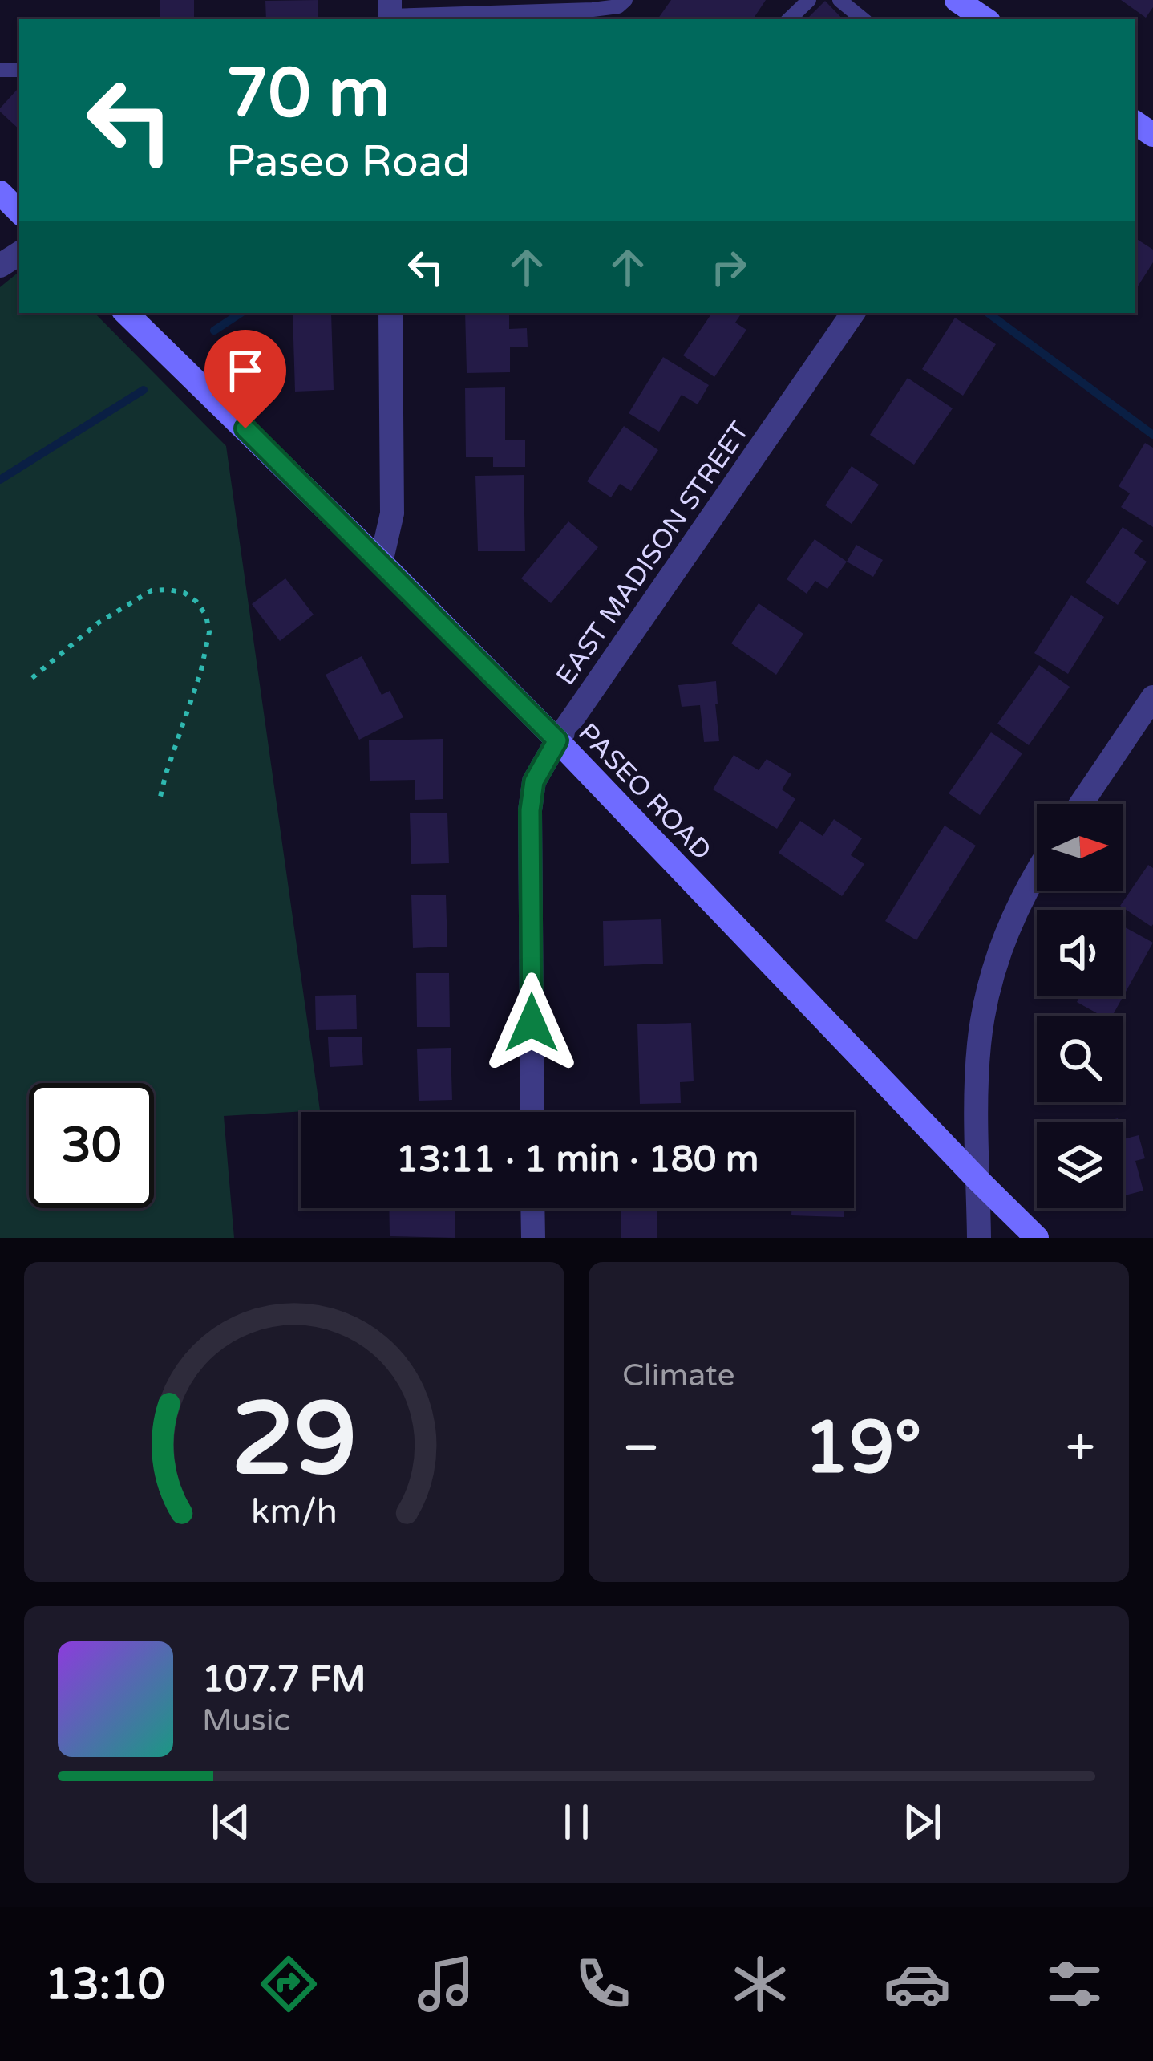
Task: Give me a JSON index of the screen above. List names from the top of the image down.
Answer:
{
  "streets": {
    "main road": ["PASEO ROAD"],
    "street": ["EAST MADISON STREET"]
  },
  "crossings": [
    ["EAST MADISON STREET", "PASEO ROAD"]
  ],
  "north": "right",
  "page": {
    "turn": ["70 m", "Paseo Road"],
    "limit": "30",
    "trip": "13:11 · 1 min · 180 m",
    "tile": "Climate",
    "heat": ["−", "19°", "+"],
    "song": ["107.7 FM", "Music"],
    "tabs": "13:10",
    "gauge": ["29", "km/h"]
  }
}
